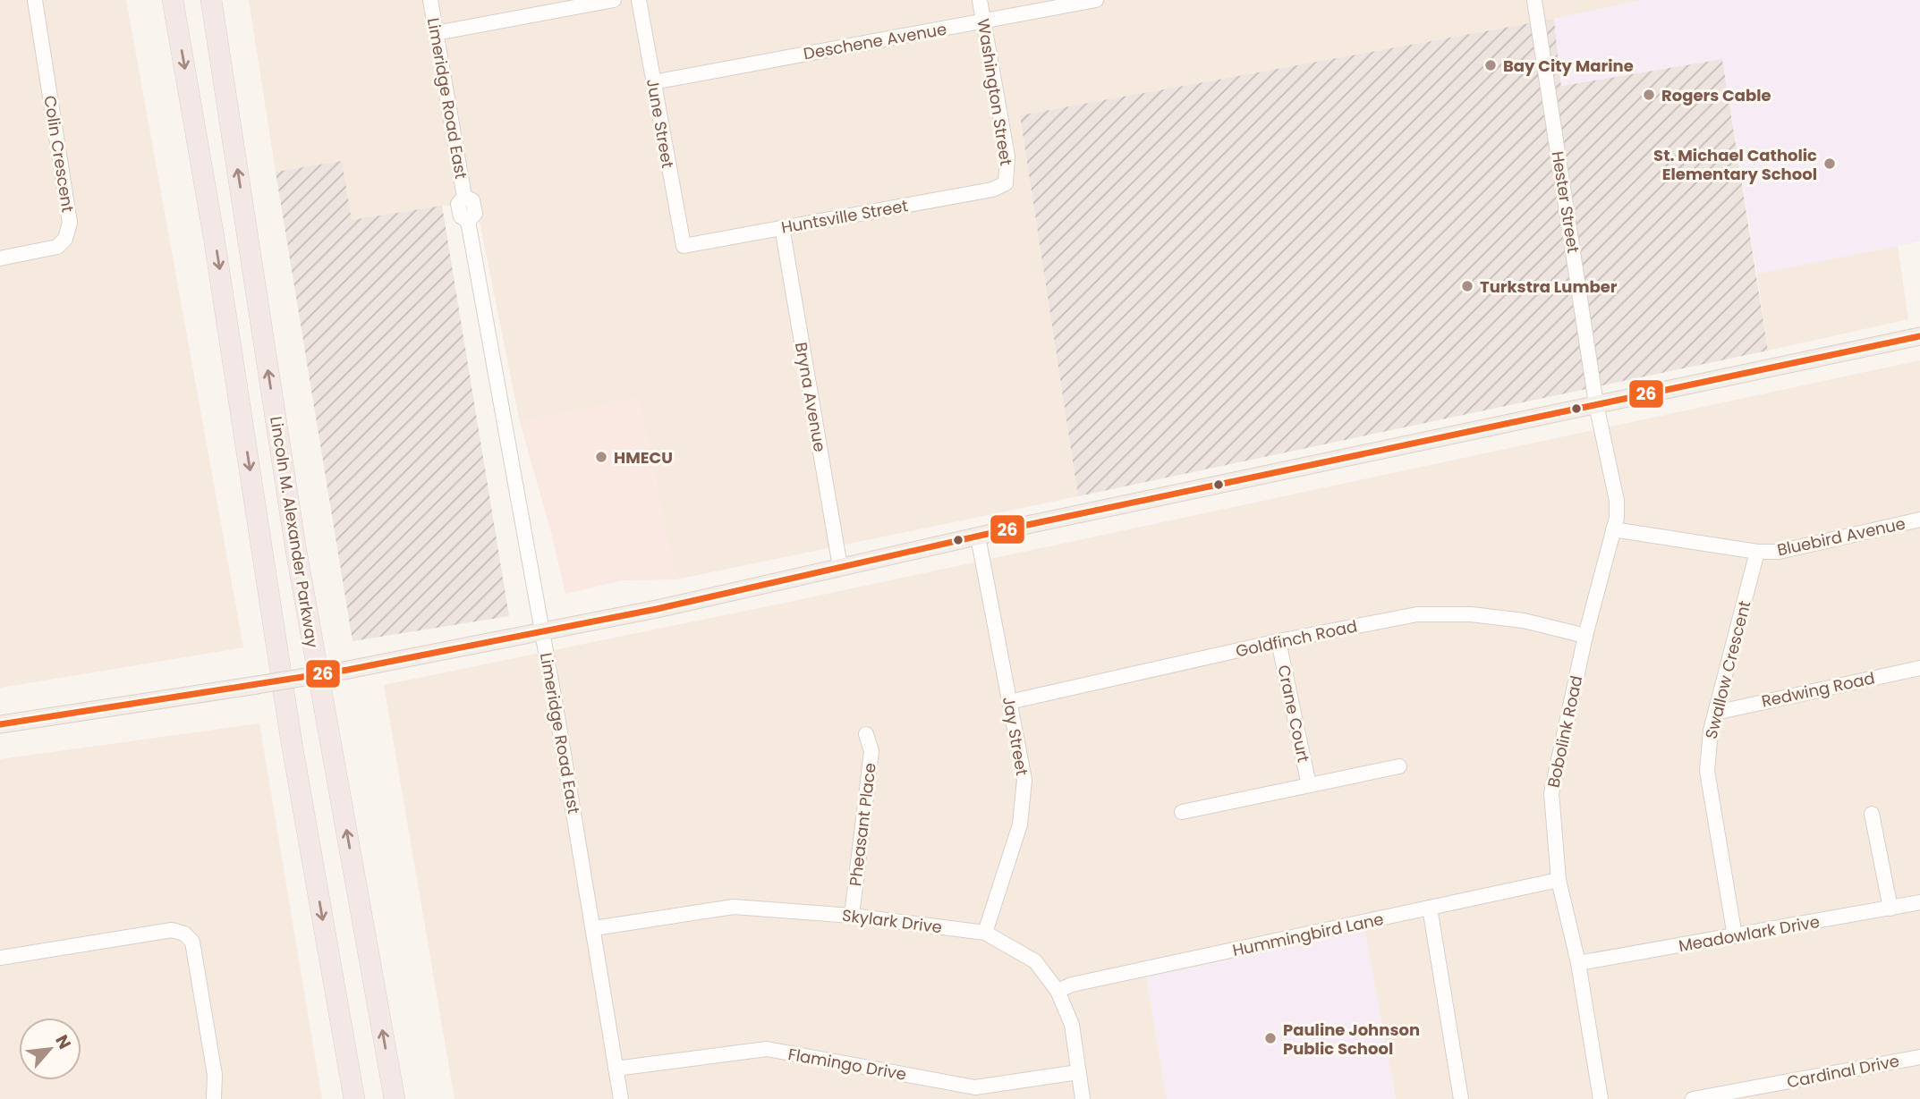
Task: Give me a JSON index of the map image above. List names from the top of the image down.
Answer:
{
  "streets": {
    "highway": ["Lincoln M. Alexander Parkway"],
    "street": [
      "Deschene Avenue",
      "Washington Street",
      "Limeridge Road East",
      "June Street",
      "Colin Crescent",
      "Hester Street",
      "Huntsville Street",
      "Bryna Avenue",
      "Bluebird Avenue",
      "Goldfinch Road",
      "Swallow Crescent",
      "Redwing Road",
      "Crane Court",
      "Bobolink Road",
      "Jay Street",
      "Pheasant Place",
      "Skylark Drive",
      "Meadowlark Drive",
      "Hummingbird Lane",
      "Flamingo Drive",
      "Cardinal Drive"
    ]
  },
  "crossings": [
    ["Deschene Avenue", "Washington Street"],
    ["Deschene Avenue", "June Street"],
    ["Washington Street", "Huntsville Street"],
    ["Limeridge Road East", "Skylark Drive"],
    ["Limeridge Road East", "Flamingo Drive"],
    ["June Street", "Huntsville Street"],
    ["Hester Street", "Bobolink Road"],
    ["Huntsville Street", "Bryna Avenue"],
    ["Bluebird Avenue", "Swallow Crescent"],
    ["Bluebird Avenue", "Bobolink Road"],
    ["Goldfinch Road", "Crane Court"],
    ["Goldfinch Road", "Bobolink Road"],
    ["Goldfinch Road", "Jay Street"],
    ["Swallow Crescent", "Redwing Road"],
    ["Swallow Crescent", "Meadowlark Drive"],
    ["Bobolink Road", "Meadowlark Drive"],
    ["Bobolink Road", "Hummingbird Lane"],
    ["Jay Street", "Skylark Drive"],
    ["Pheasant Place", "Skylark Drive"],
    ["Skylark Drive", "Hummingbird Lane"],
    ["Skylark Drive", "Flamingo Drive"]
  ],
  "places": [
    "Bay City Marine",
    "Rogers Cable",
    "St. Michael Catholic Elementary School",
    "Turkstra Lumber",
    "HMECU",
    "Pauline Johnson Public School"
  ],
  "lines": ["transit line 26"],
  "north": "top right"
}
